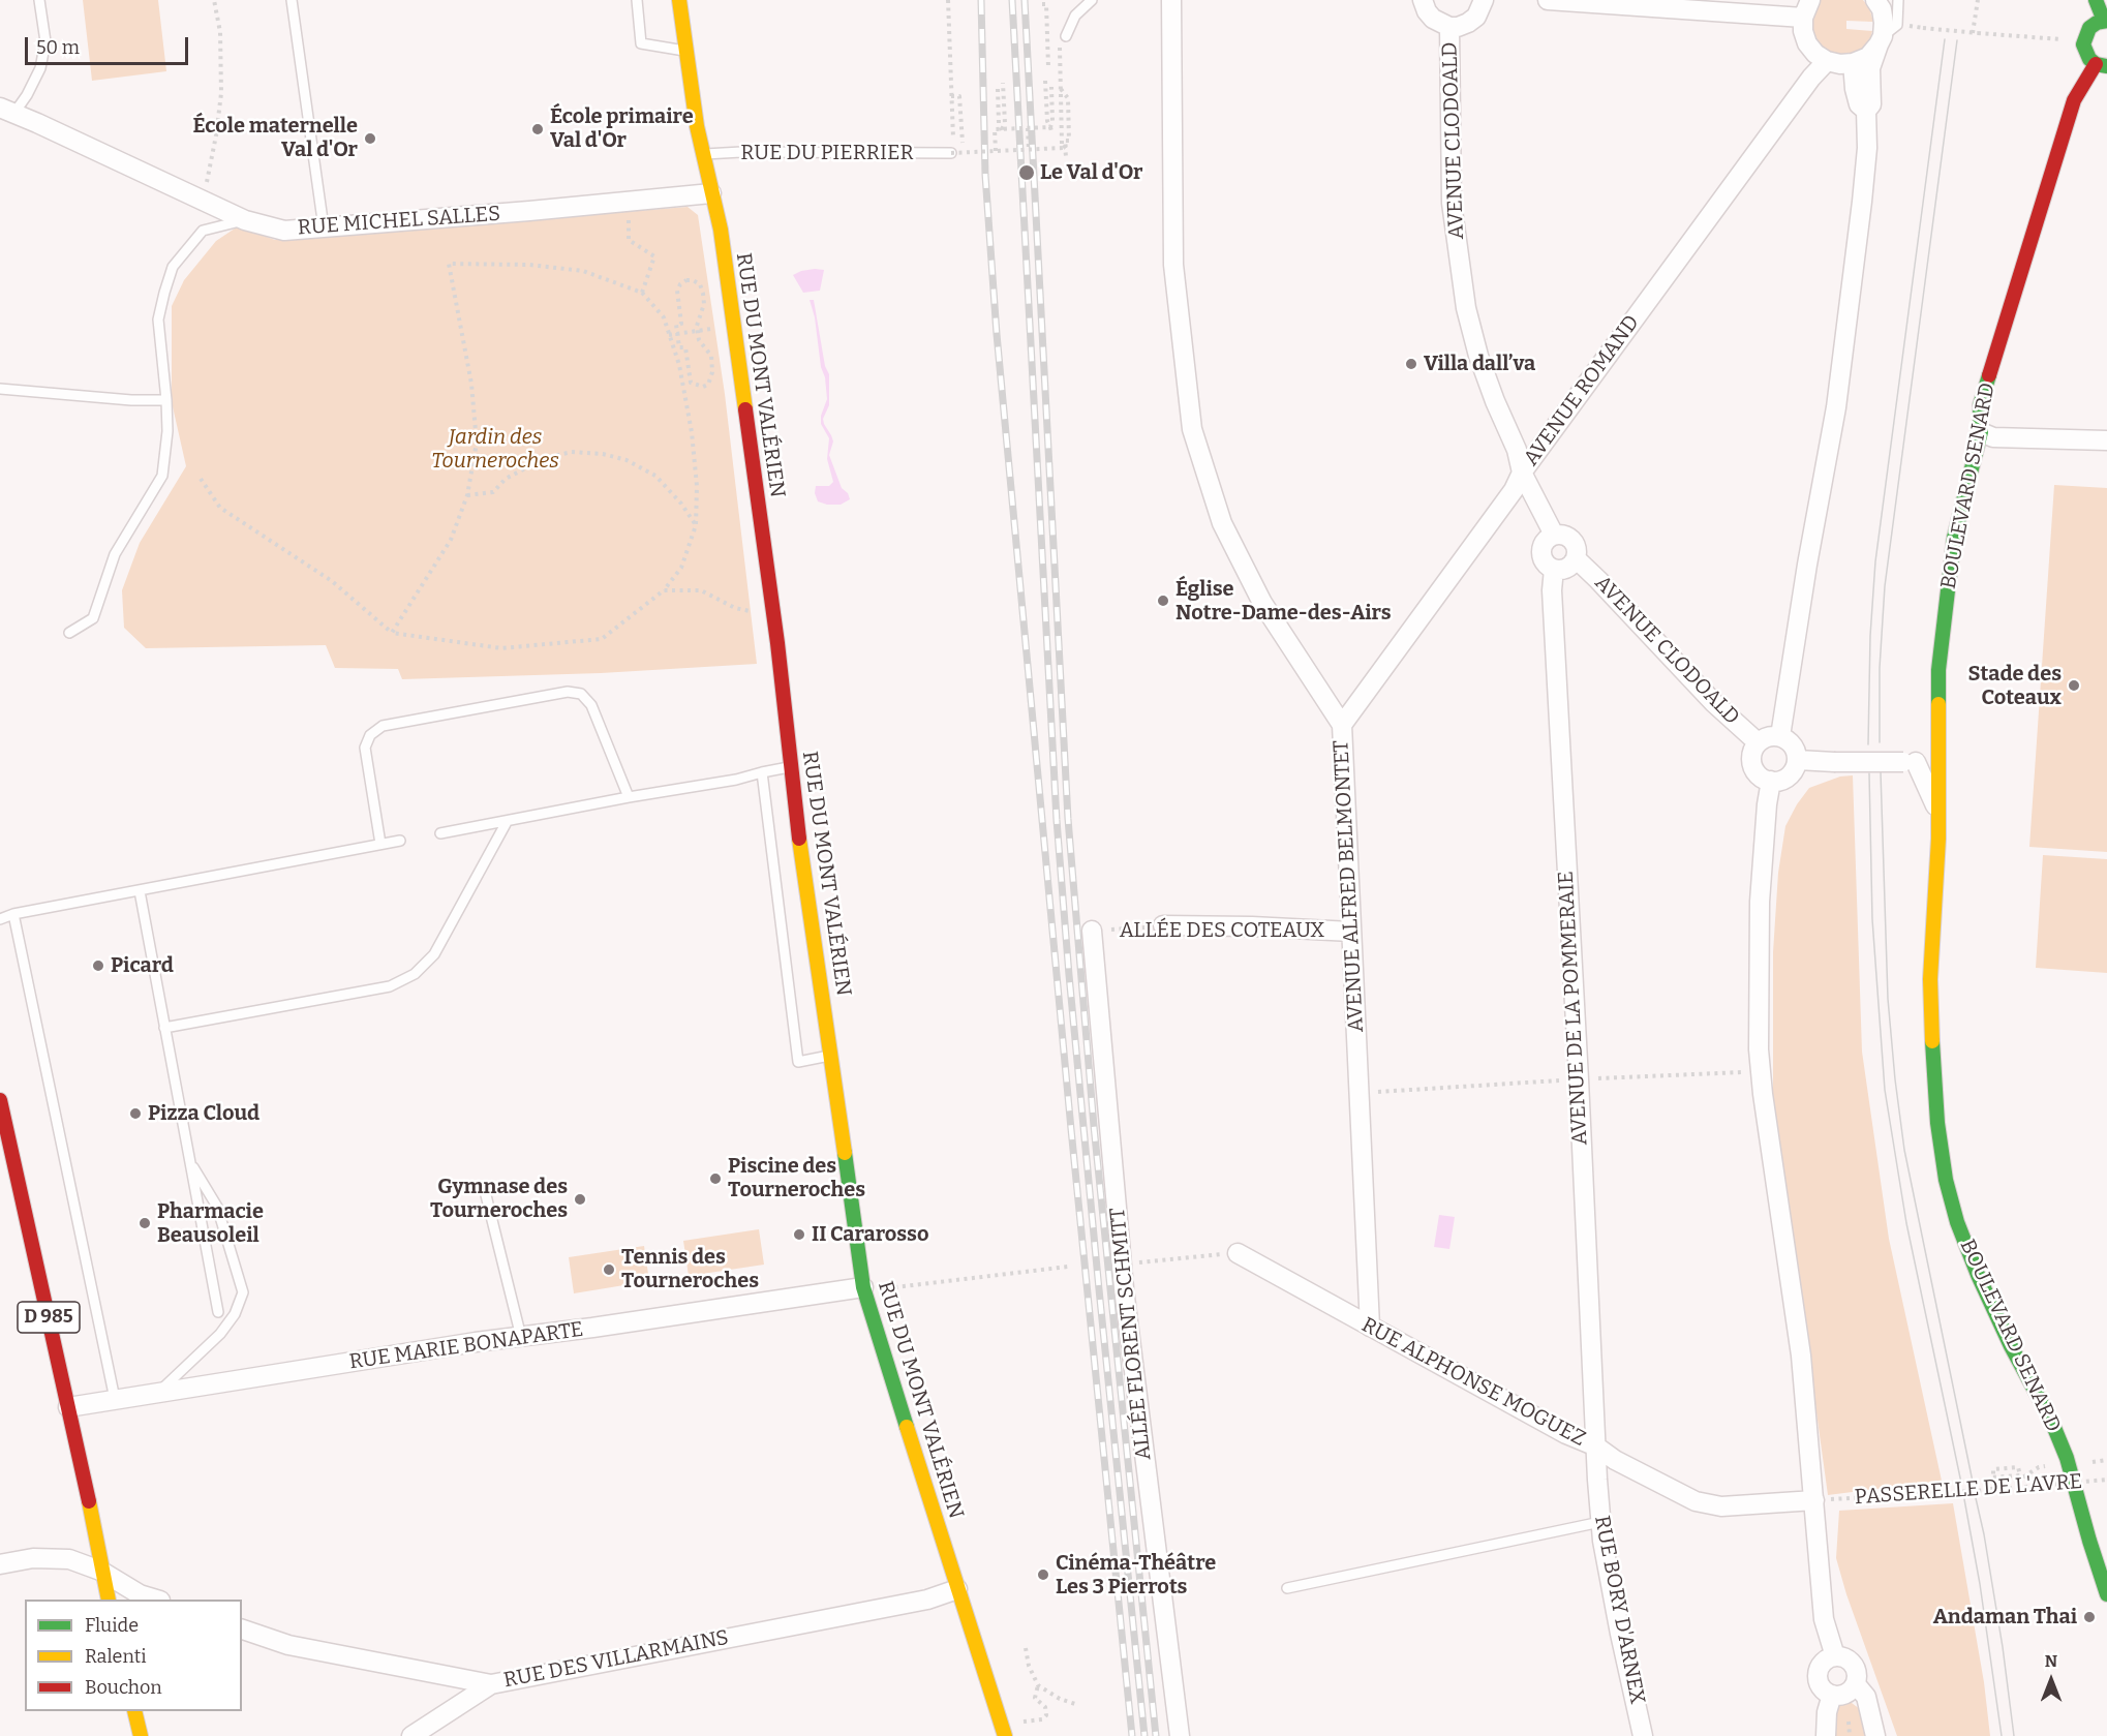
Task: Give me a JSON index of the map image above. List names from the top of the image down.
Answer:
{
  "streets": {
    "main road": ["RUE DU MONT VALÉRIEN", "BOULEVARD SENARD", "D 985"],
    "street": [
      "AVENUE CLODOALD",
      "RUE MICHEL SALLES",
      "AVENUE ROMAND",
      "AVENUE ALFRED BELMONTET",
      "ALLÉE DES COTEAUX",
      "AVENUE DE LA POMMERAIE",
      "ALLÉE FLORENT SCHMITT",
      "RUE MARIE BONAPARTE",
      "RUE ALPHONSE MOGUEZ",
      "RUE BORY D'ARNEX",
      "RUE DES VILLARMAINS"
    ],
    "lane": ["RUE DU PIERRIER"],
    "path": ["PASSERELLE DE L'AVRE"]
  },
  "crossings": [
    ["AVENUE CLODOALD", "AVENUE ROMAND"],
    ["AVENUE CLODOALD", "AVENUE DE LA POMMERAIE"],
    ["RUE DU PIERRIER", "RUE DU MONT VALÉRIEN"],
    ["RUE MICHEL SALLES", "RUE DU MONT VALÉRIEN"],
    ["RUE DU MONT VALÉRIEN", "RUE MARIE BONAPARTE"],
    ["RUE DU MONT VALÉRIEN", "RUE DES VILLARMAINS"],
    ["AVENUE ROMAND", "AVENUE ALFRED BELMONTET"],
    ["AVENUE ALFRED BELMONTET", "ALLÉE DES COTEAUX"],
    ["AVENUE ALFRED BELMONTET", "RUE ALPHONSE MOGUEZ"],
    ["ALLÉE DES COTEAUX", "ALLÉE FLORENT SCHMITT"],
    ["AVENUE DE LA POMMERAIE", "RUE ALPHONSE MOGUEZ"],
    ["AVENUE DE LA POMMERAIE", "RUE BORY D'ARNEX"],
    ["D 985", "RUE MARIE BONAPARTE"],
    ["RUE ALPHONSE MOGUEZ", "PASSERELLE DE L'AVRE"],
    ["RUE ALPHONSE MOGUEZ", "RUE BORY D'ARNEX"]
  ],
  "parks": ["Jardin des Tourneroches"],
  "places": [
    "École primaire Val d'Or",
    "École maternelle Val d'Or",
    "Le Val d'Or",
    "Villa dall’va",
    "Église Notre-Dame-des-Airs",
    "Stade des Coteaux",
    "Picard",
    "Pizza Cloud",
    "Piscine des Tourneroches",
    "Gymnase des Tourneroches",
    "Pharmacie Beausoleil",
    "II Cararosso",
    "Tennis des Tourneroches",
    "Cinéma-Théâtre Les 3 Pierrots",
    "Andaman Thai"
  ],
  "legend": ["Fluide", "Ralenti", "Bouchon"],
  "scale_bar": "50 m",
  "north": "top"
}
